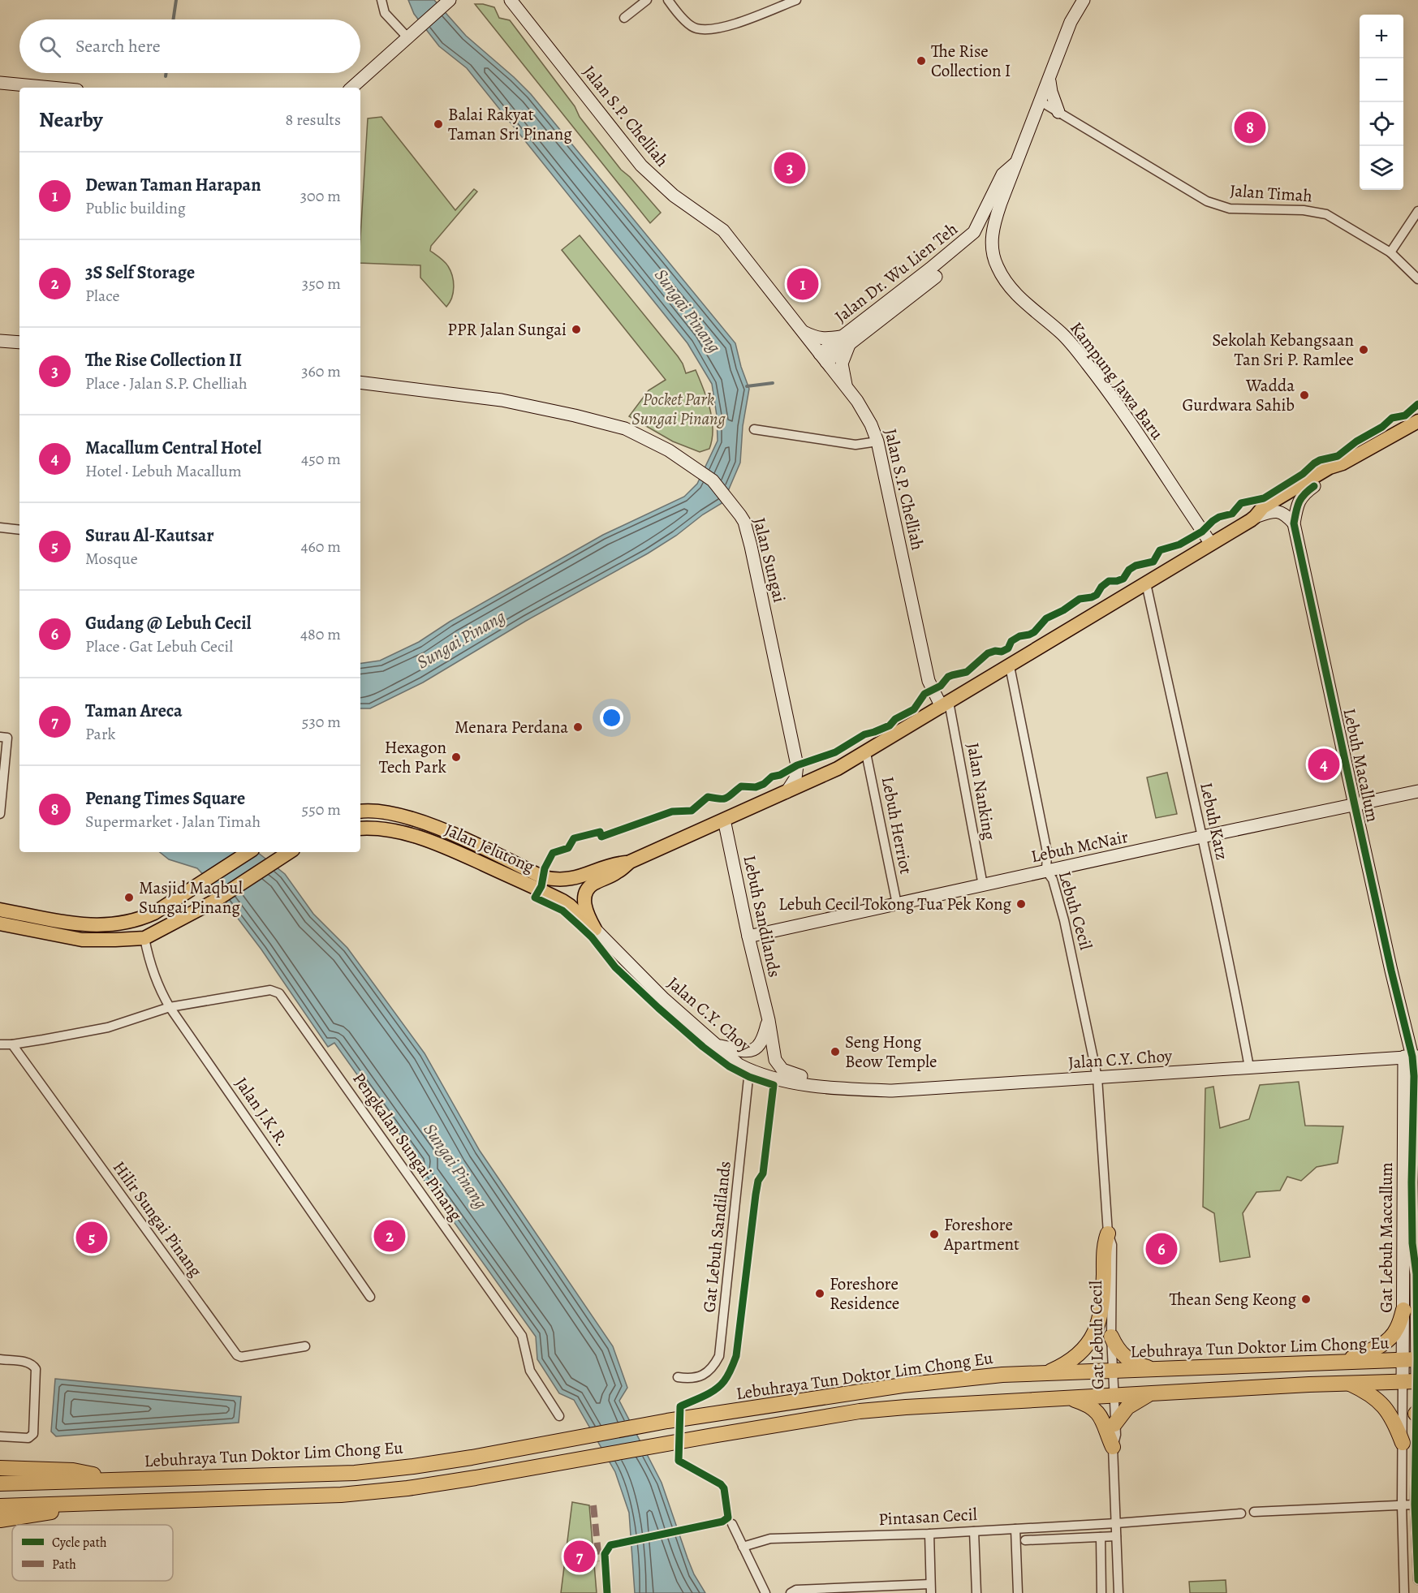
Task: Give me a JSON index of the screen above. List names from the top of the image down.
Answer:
{
  "streets": {
    "highway": ["Lebuhraya Tun Doktor Lim Chong Eu"],
    "main road": ["Jalan Jelutong"],
    "street": [
      "Jalan S.P. Chelliah",
      "Jalan Timah",
      "Jalan Dr. Wu Lien Teh",
      "Kampung Jawa Baru",
      "Jalan Sungai",
      "Lebuh Macallum",
      "Jalan Nanking",
      "Lebuh Katz",
      "Lebuh Herriot",
      "Lebuh McNair",
      "Lebuh Cecil",
      "Lebuh Sandilands",
      "Jalan C.Y. Choy",
      "Jalan J.K.R.",
      "Pengkalan Sungai Pinang",
      "Hilir Sungai Pinang",
      "Gat Lebuh Sandilands",
      "Gat Lebuh Maccallum",
      "Gat Lebuh Cecil",
      "Pintasan Cecil"
    ]
  },
  "crossings": [
    ["Jalan S.P. Chelliah", "Jalan Dr. Wu Lien Teh"],
    ["Jalan S.P. Chelliah", "Jalan Nanking"],
    ["Jalan Timah", "Kampung Jawa Baru"],
    ["Jalan Dr. Wu Lien Teh", "Kampung Jawa Baru"],
    ["Lebuh Macallum", "Lebuh McNair"],
    ["Lebuh Macallum", "Jalan C.Y. Choy"],
    ["Lebuh Macallum", "Gat Lebuh Maccallum"],
    ["Jalan Nanking", "Lebuh McNair"],
    ["Lebuh Katz", "Lebuh McNair"],
    ["Lebuh Katz", "Jalan C.Y. Choy"],
    ["Lebuh Herriot", "Lebuh McNair"],
    ["Lebuh McNair", "Lebuh Cecil"],
    ["Lebuh McNair", "Lebuh Sandilands"],
    ["Jalan Jelutong", "Jalan C.Y. Choy"],
    ["Lebuh Cecil", "Jalan C.Y. Choy"],
    ["Lebuh Cecil", "Gat Lebuh Cecil"],
    ["Lebuh Sandilands", "Jalan C.Y. Choy"],
    ["Jalan C.Y. Choy", "Gat Lebuh Sandilands"],
    ["Jalan C.Y. Choy", "Gat Lebuh Maccallum"],
    ["Jalan C.Y. Choy", "Gat Lebuh Cecil"],
    ["Jalan J.K.R.", "Pengkalan Sungai Pinang"],
    ["Pengkalan Sungai Pinang", "Hilir Sungai Pinang"],
    ["Gat Lebuh Maccallum", "Lebuhraya Tun Doktor Lim Chong Eu"],
    ["Gat Lebuh Cecil", "Lebuhraya Tun Doktor Lim Chong Eu"],
    ["Gat Lebuh Cecil", "Pintasan Cecil"]
  ],
  "water": ["Sungai Pinang"],
  "parks": ["Pocket Park Sungai Pinang"],
  "places": [
    "The Rise Collection I",
    "Balai Rakyat Taman Sri Pinang",
    "PPR Jalan Sungai",
    "Sekolah Kebangsaan Tan Sri P. Ramlee",
    "Wadda Gurdwara Sahib",
    "Menara Perdana",
    "Hexagon Tech Park",
    "Masjid Maqbul Sungai Pinang",
    "Lebuh Cecil Tokong Tua Pek Kong",
    "Seng Hong Beow Temple",
    "Foreshore Apartment",
    "Foreshore Residence",
    "Thean Seng Keong"
  ],
  "legend": ["Cycle path", "Path"],
  "page": {
    "map_buttons": ["+", "−"],
    "search": "Search here",
    "heading": ["Nearby", "8 results"],
    "pins": [
      "8",
      "3",
      "1",
      "4",
      "2",
      "5",
      "6",
      "7"
    ],
    "list": [
      {
        "mark": "1",
        "name": "Dewan Taman Harapan",
        "note": "Public building",
        "value": "300 m"
      },
      {
        "mark": "2",
        "name": "3S Self Storage",
        "note": "Place",
        "value": "350 m"
      },
      {
        "mark": "3",
        "name": "The Rise Collection II",
        "note": "Place · Jalan S.P. Chelliah",
        "value": "360 m"
      },
      {
        "mark": "4",
        "name": "Macallum Central Hotel",
        "note": "Hotel · Lebuh Macallum",
        "value": "450 m"
      },
      {
        "mark": "5",
        "name": "Surau Al-Kautsar",
        "note": "Mosque",
        "value": "460 m"
      },
      {
        "mark": "6",
        "name": "Gudang @ Lebuh Cecil",
        "note": "Place · Gat Lebuh Cecil",
        "value": "480 m"
      },
      {
        "mark": "7",
        "name": "Taman Areca",
        "note": "Park",
        "value": "530 m"
      },
      {
        "mark": "8",
        "name": "Penang Times Square",
        "note": "Supermarket · Jalan Timah",
        "value": "550 m"
      }
    ]
  }
}
